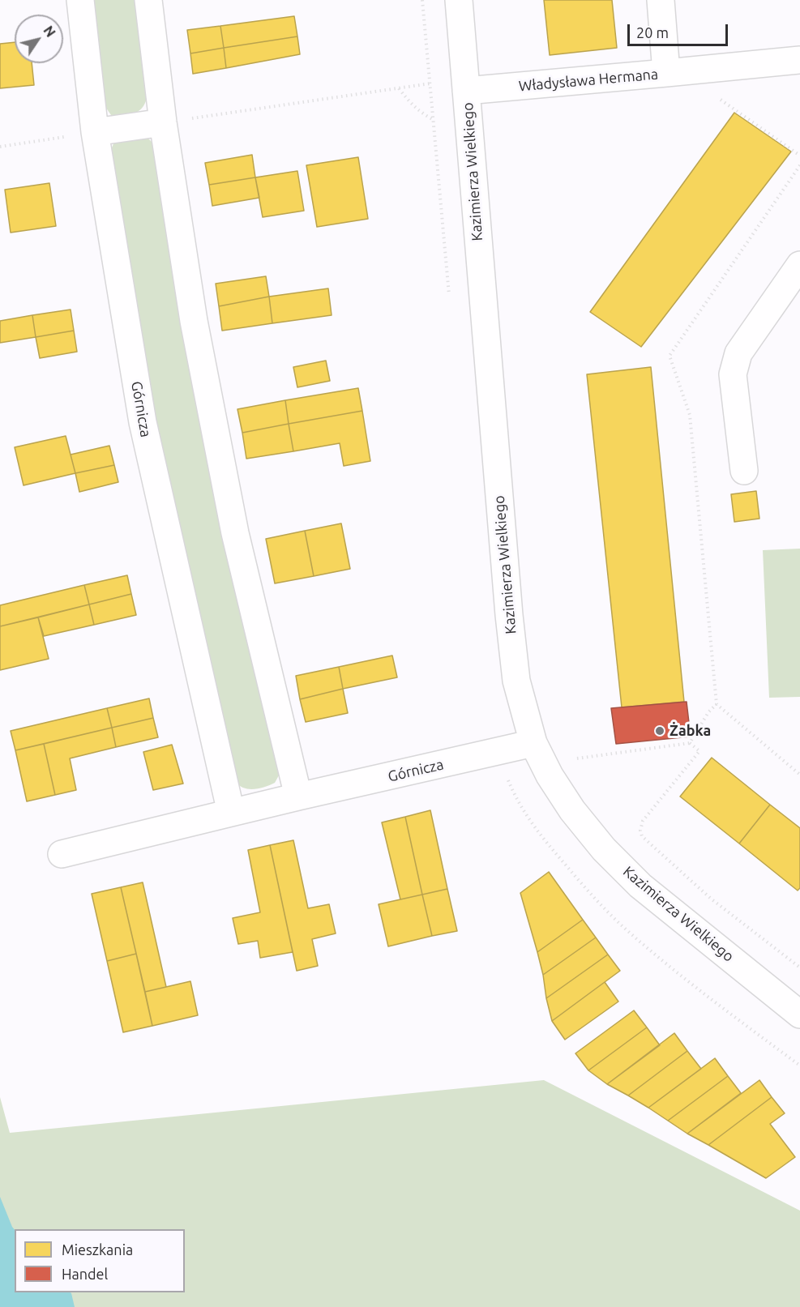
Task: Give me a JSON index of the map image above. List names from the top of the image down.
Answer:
{
  "streets": {
    "street": ["Władysława Hermana", "Kazimierza Wielkiego", "Górnicza"]
  },
  "crossings": [
    ["Władysława Hermana", "Kazimierza Wielkiego"],
    ["Kazimierza Wielkiego", "Górnicza"]
  ],
  "places": ["Żabka"],
  "legend": ["Mieszkania", "Handel"],
  "scale_bar": "20 m",
  "north": "top right"
}
